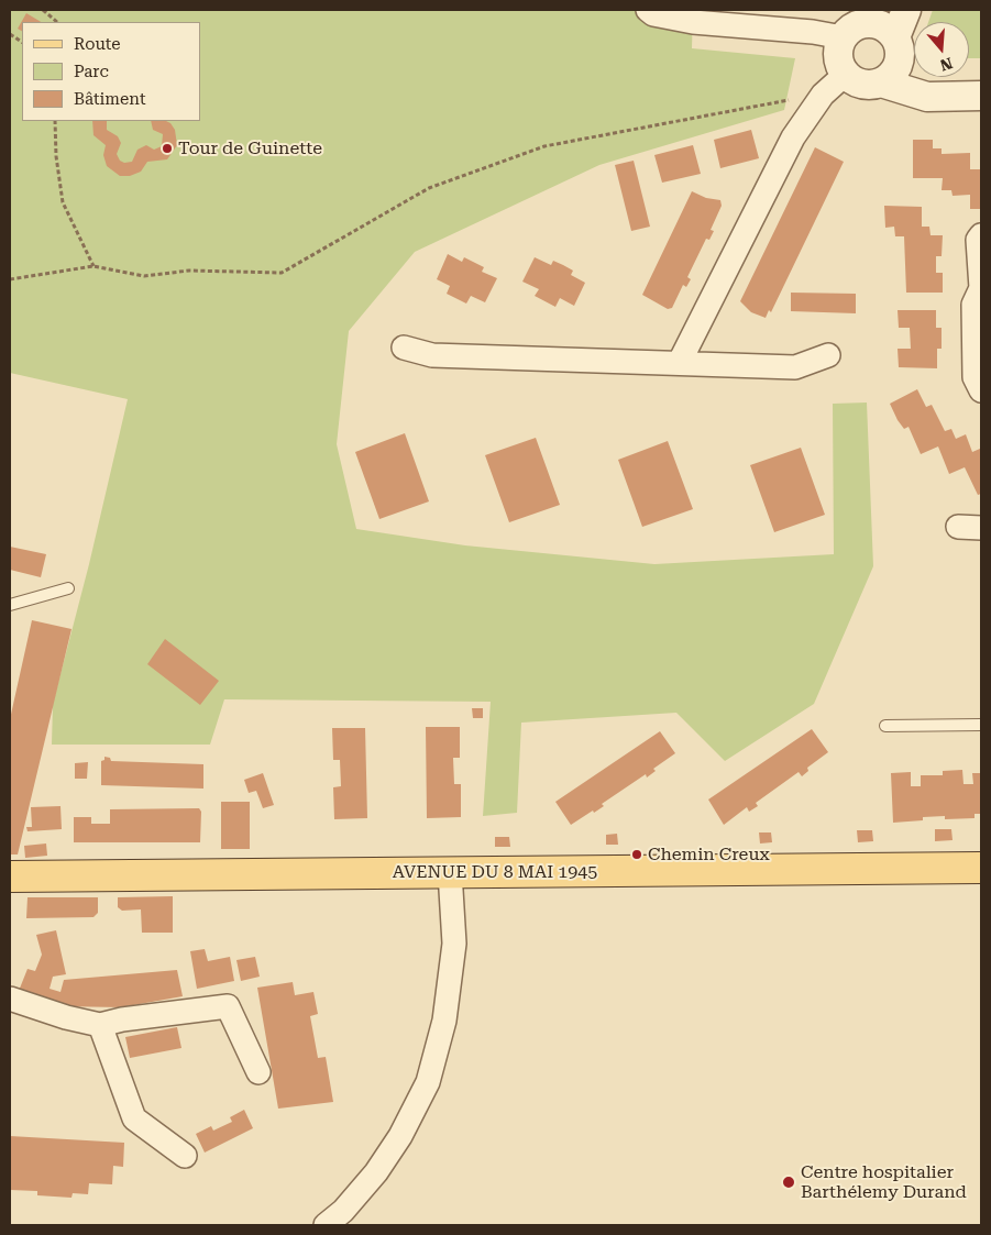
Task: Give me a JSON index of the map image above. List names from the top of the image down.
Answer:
{
  "streets": {
    "main road": ["AVENUE DU 8 MAI 1945"]
  },
  "places": ["Tour de Guinette", "Chemin Creux", "Centre hospitalier Barthélemy Durand"],
  "legend": ["Route", "Parc", "Bâtiment"],
  "north": "bottom"
}
